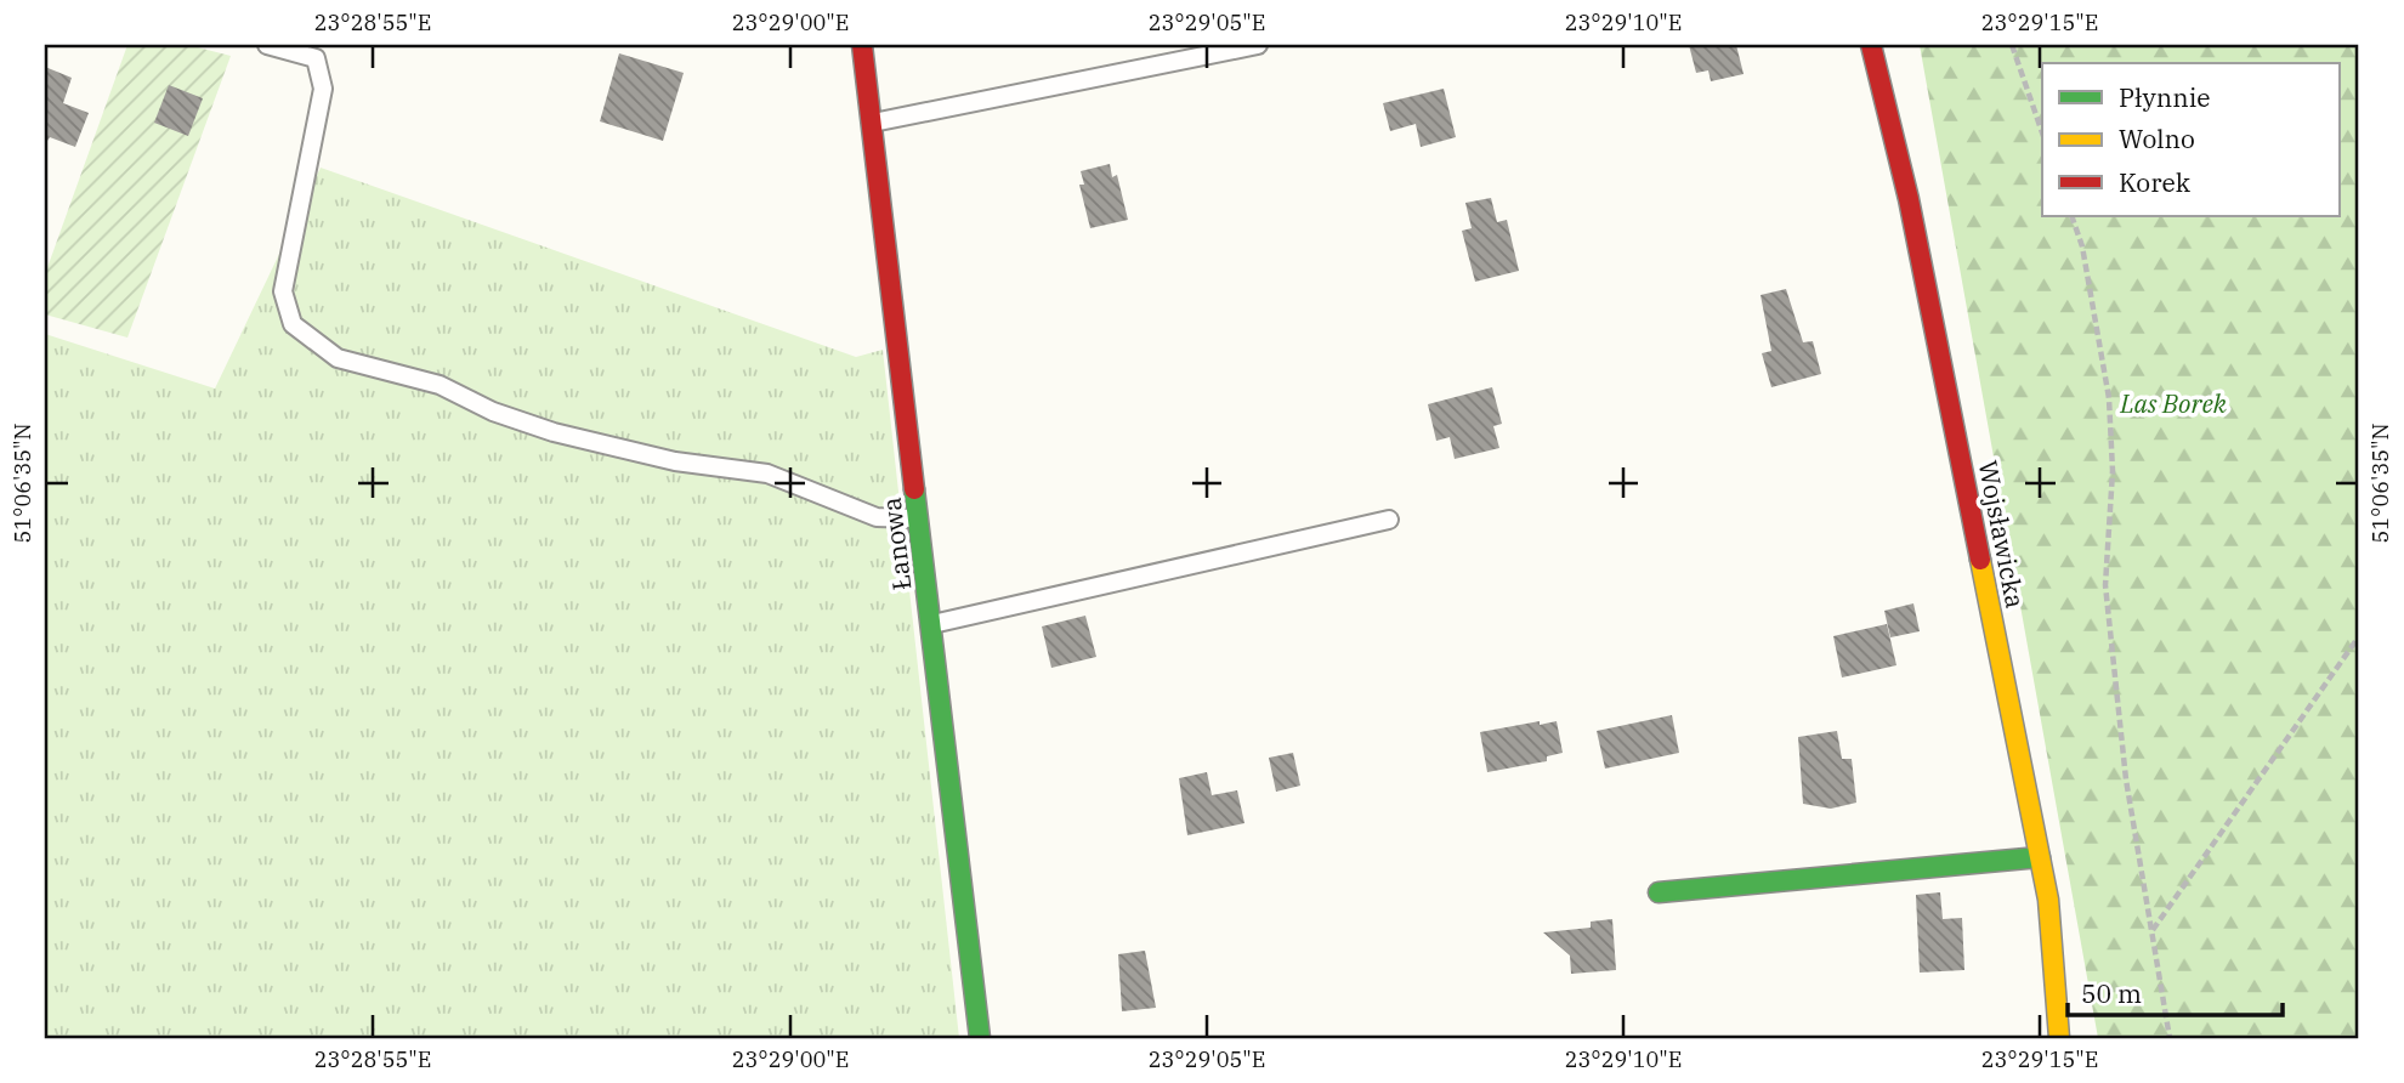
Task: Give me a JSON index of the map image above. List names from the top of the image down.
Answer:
{
  "streets": {
    "street": ["Wojsławicka", "Łanowa"]
  },
  "parks": ["Las Borek"],
  "legend": ["Płynnie", "Wolno", "Korek"],
  "scale_bar": "50 m",
  "coordinates": [
    "23°28'55\"E",
    "23°29'00\"E",
    "23°29'05\"E",
    "23°29'10\"E",
    "23°29'15\"E",
    "51°06'35\"N"
  ]
}
